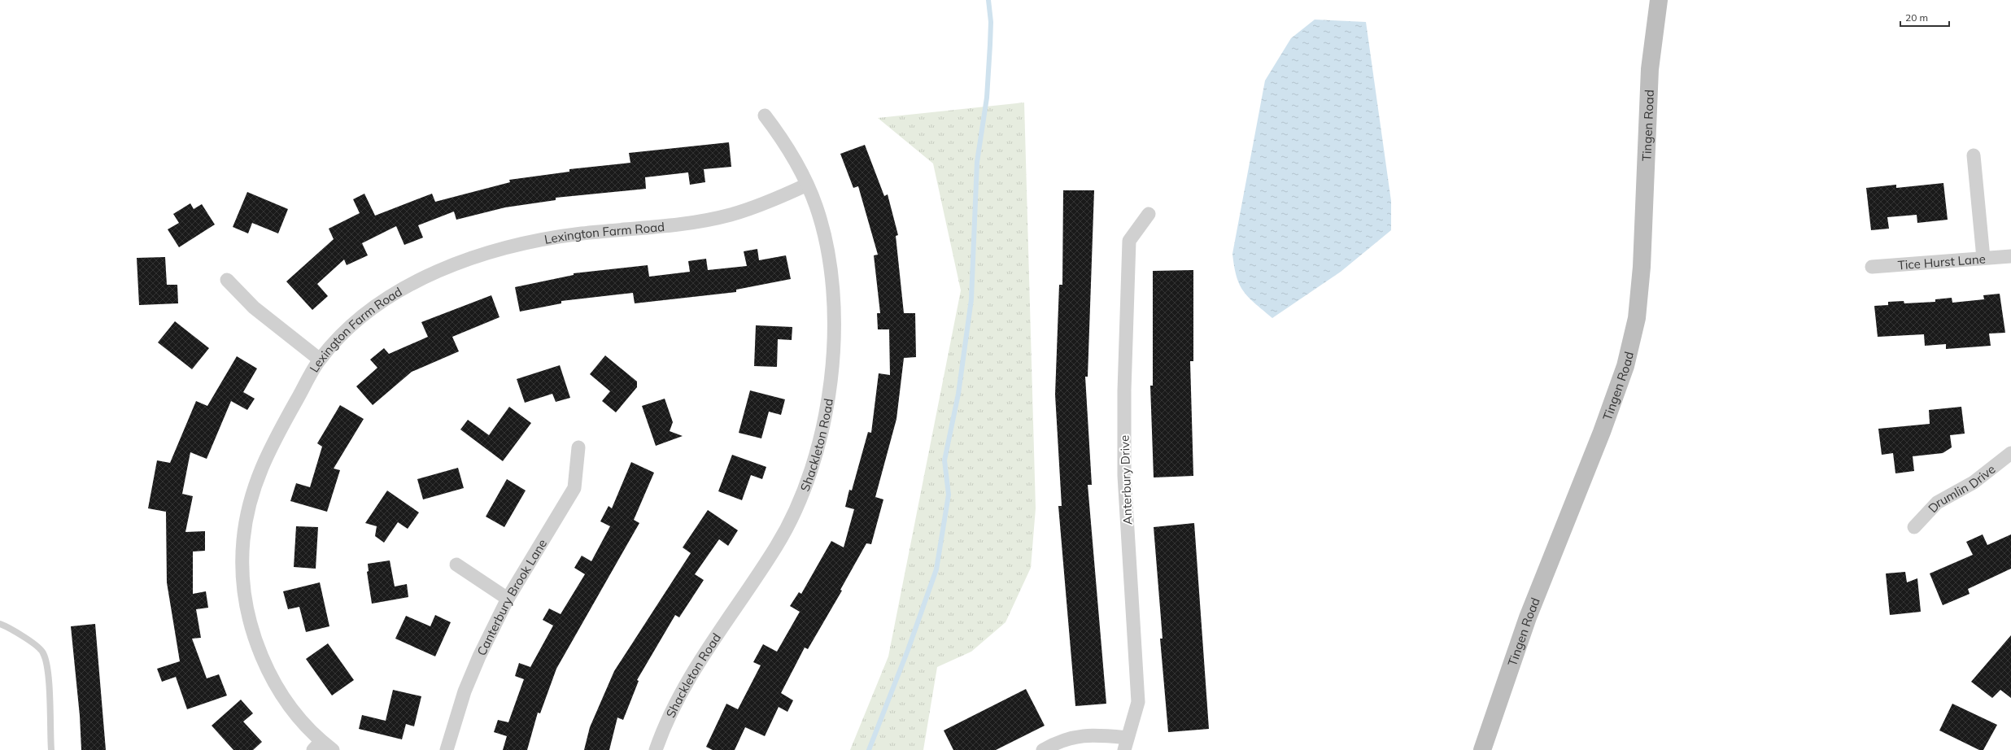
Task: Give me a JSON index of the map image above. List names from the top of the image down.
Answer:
{
  "streets": {
    "street": [
      "Tingen Road",
      "Lexington Farm Road",
      "Tice Hurst Lane",
      "Shackleton Road",
      "Anterbury Drive",
      "Drumlin Drive",
      "Canterbury Brook Lane"
    ]
  },
  "crossings": [
    ["Lexington Farm Road", "Shackleton Road"]
  ],
  "scale_bar": "20 m"
}
